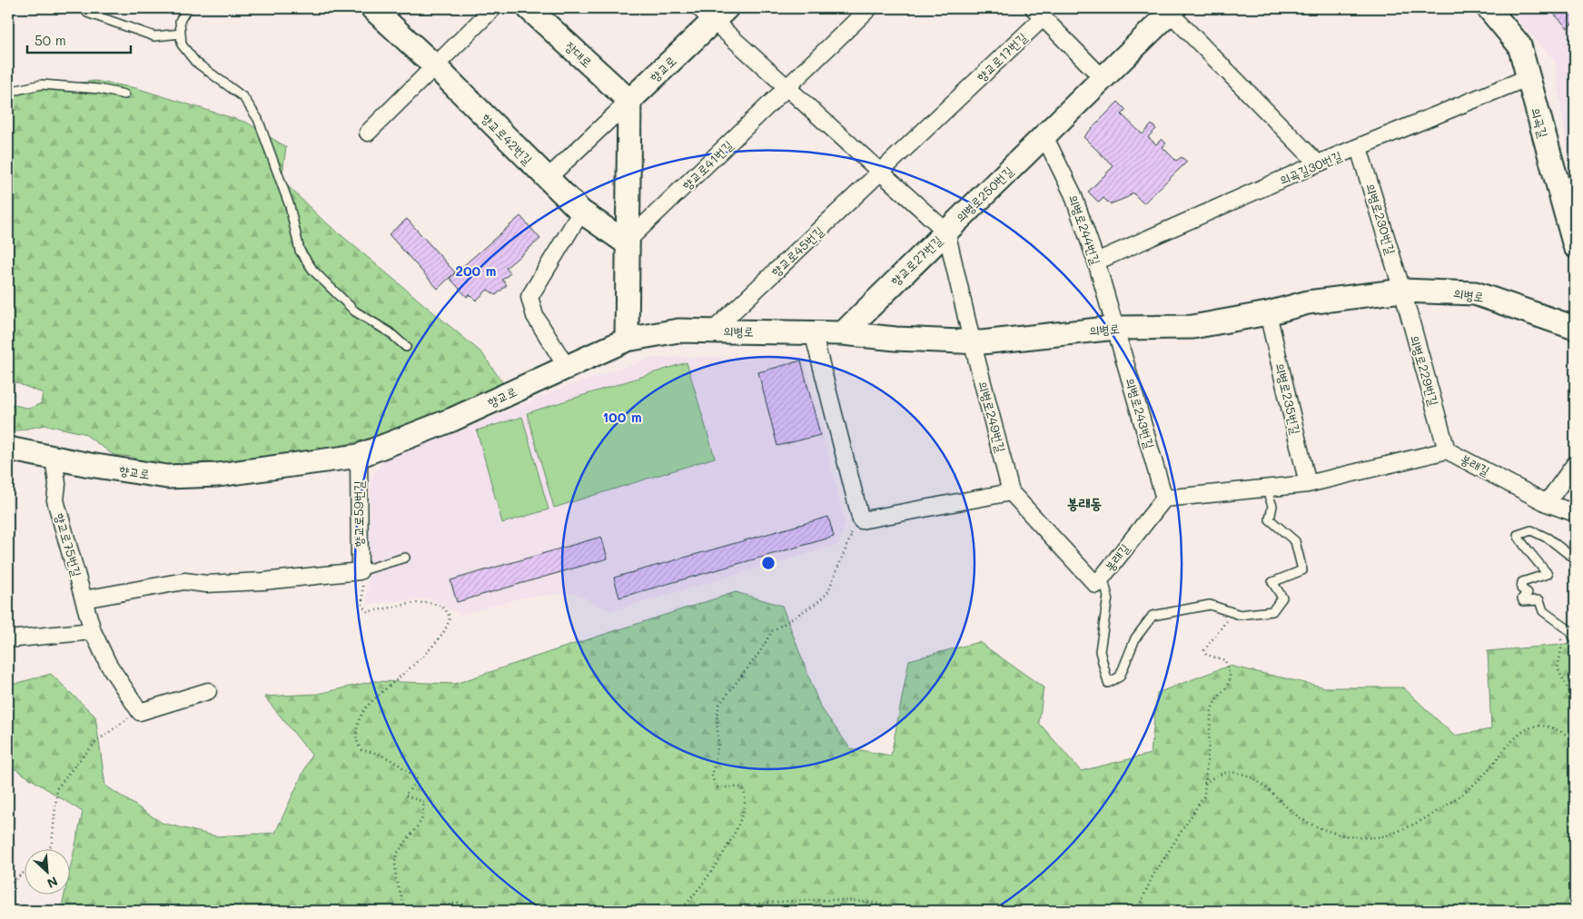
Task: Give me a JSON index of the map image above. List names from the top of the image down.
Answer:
{
  "streets": {
    "street": [
      "장대로",
      "향교로17번길",
      "향교로",
      "의곡길",
      "향교로42번길",
      "향교로41번길",
      "의곡길30번길",
      "의병로250번길",
      "의병로230번길",
      "의병로244번길",
      "향교로45번길",
      "향교로27번길",
      "의병로",
      "의병로229번길",
      "의병로235번길",
      "의병로243번길",
      "의병로249번길",
      "봉래길",
      "향교로59번길",
      "향교로75번길"
    ]
  },
  "crossings": [
    ["장대로", "향교로"],
    ["향교로17번길", "의병로250번길"],
    ["향교로17번길", "향교로45번길"],
    ["향교로17번길", "향교로27번길"],
    ["향교로", "향교로27번길"],
    ["향교로", "의병로"],
    ["향교로", "향교로59번길"],
    ["향교로", "향교로75번길"],
    ["의곡길", "의곡길30번길"],
    ["향교로42번길", "향교로41번길"],
    ["향교로41번길", "향교로27번길"],
    ["의곡길30번길", "의병로230번길"],
    ["의곡길30번길", "의병로244번길"],
    ["의병로250번길", "의병로244번길"],
    ["의병로250번길", "향교로27번길"],
    ["의병로250번길", "의병로"],
    ["의병로250번길", "의병로249번길"],
    ["의병로230번길", "의병로"],
    ["의병로230번길", "의병로229번길"],
    ["의병로244번길", "의병로"],
    ["의병로244번길", "의병로243번길"],
    ["향교로45번길", "향교로27번길"],
    ["향교로45번길", "의병로"],
    ["향교로27번길", "의병로"],
    ["의병로", "의병로229번길"],
    ["의병로", "의병로235번길"],
    ["의병로", "의병로243번길"],
    ["의병로", "의병로249번길"],
    ["의병로229번길", "봉래길"],
    ["의병로235번길", "봉래길"],
    ["의병로243번길", "봉래길"],
    ["의병로249번길", "봉래길"]
  ],
  "districts": ["봉래동"],
  "scale_bar": "50 m",
  "north": "bottom right",
  "rings": ["200 m", "100 m"]
}
